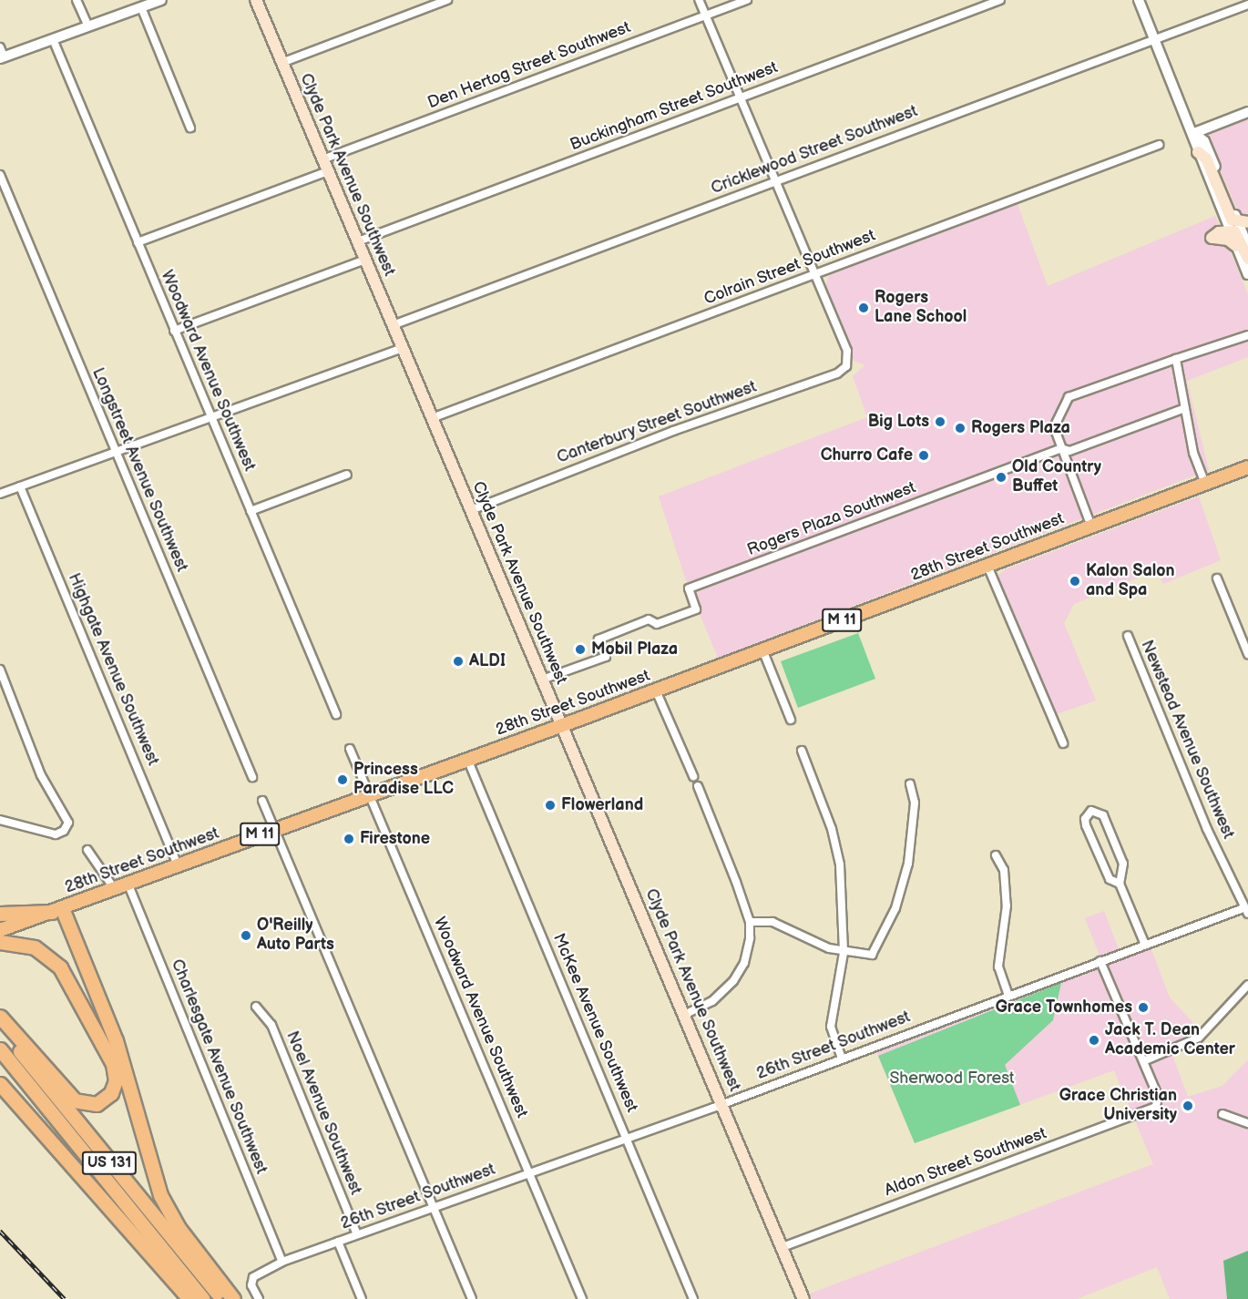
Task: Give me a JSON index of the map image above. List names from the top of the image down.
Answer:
{
  "streets": {
    "highway": ["US 131"],
    "main road": ["Clyde Park Avenue Southwest", "28th Street Southwest", "M 11"],
    "street": [
      "Den Hertog Street Southwest",
      "Buckingham Street Southwest",
      "Cricklewood Street Southwest",
      "Colrain Street Southwest",
      "Woodward Avenue Southwest",
      "Canterbury Street Southwest",
      "Longstreet Avenue Southwest",
      "Rogers Plaza Southwest",
      "Highgate Avenue Southwest",
      "Newstead Avenue Southwest",
      "McKee Avenue Southwest",
      "26th Street Southwest",
      "Charlesgate Avenue Southwest",
      "Noel Avenue Southwest",
      "Aldon Street Southwest"
    ]
  },
  "crossings": [
    ["Den Hertog Street Southwest", "Clyde Park Avenue Southwest"],
    ["Buckingham Street Southwest", "Clyde Park Avenue Southwest"],
    ["Cricklewood Street Southwest", "Clyde Park Avenue Southwest"],
    ["Clyde Park Avenue Southwest", "Colrain Street Southwest"],
    ["Clyde Park Avenue Southwest", "Canterbury Street Southwest"],
    ["Clyde Park Avenue Southwest", "Rogers Plaza Southwest"],
    ["Clyde Park Avenue Southwest", "28th Street Southwest"],
    ["Clyde Park Avenue Southwest", "26th Street Southwest"],
    ["Clyde Park Avenue Southwest", "Aldon Street Southwest"],
    ["Colrain Street Southwest", "Canterbury Street Southwest"],
    ["Woodward Avenue Southwest", "28th Street Southwest"],
    ["Woodward Avenue Southwest", "26th Street Southwest"],
    ["28th Street Southwest", "Highgate Avenue Southwest"],
    ["28th Street Southwest", "McKee Avenue Southwest"],
    ["28th Street Southwest", "Charlesgate Avenue Southwest"],
    ["Newstead Avenue Southwest", "26th Street Southwest"],
    ["McKee Avenue Southwest", "26th Street Southwest"],
    ["26th Street Southwest", "Charlesgate Avenue Southwest"],
    ["26th Street Southwest", "Noel Avenue Southwest"]
  ],
  "parks": ["Sherwood Forest"],
  "places": [
    "Rogers Lane School",
    "Big Lots",
    "Rogers Plaza",
    "Churro Cafe",
    "Old Country Buffet",
    "Kalon Salon and Spa",
    "Mobil Plaza",
    "ALDI",
    "Princess Paradise LLC",
    "Flowerland",
    "Firestone",
    "O'Reilly Auto Parts",
    "Grace Townhomes",
    "Jack T. Dean Academic Center",
    "Grace Christian University"
  ]
}
